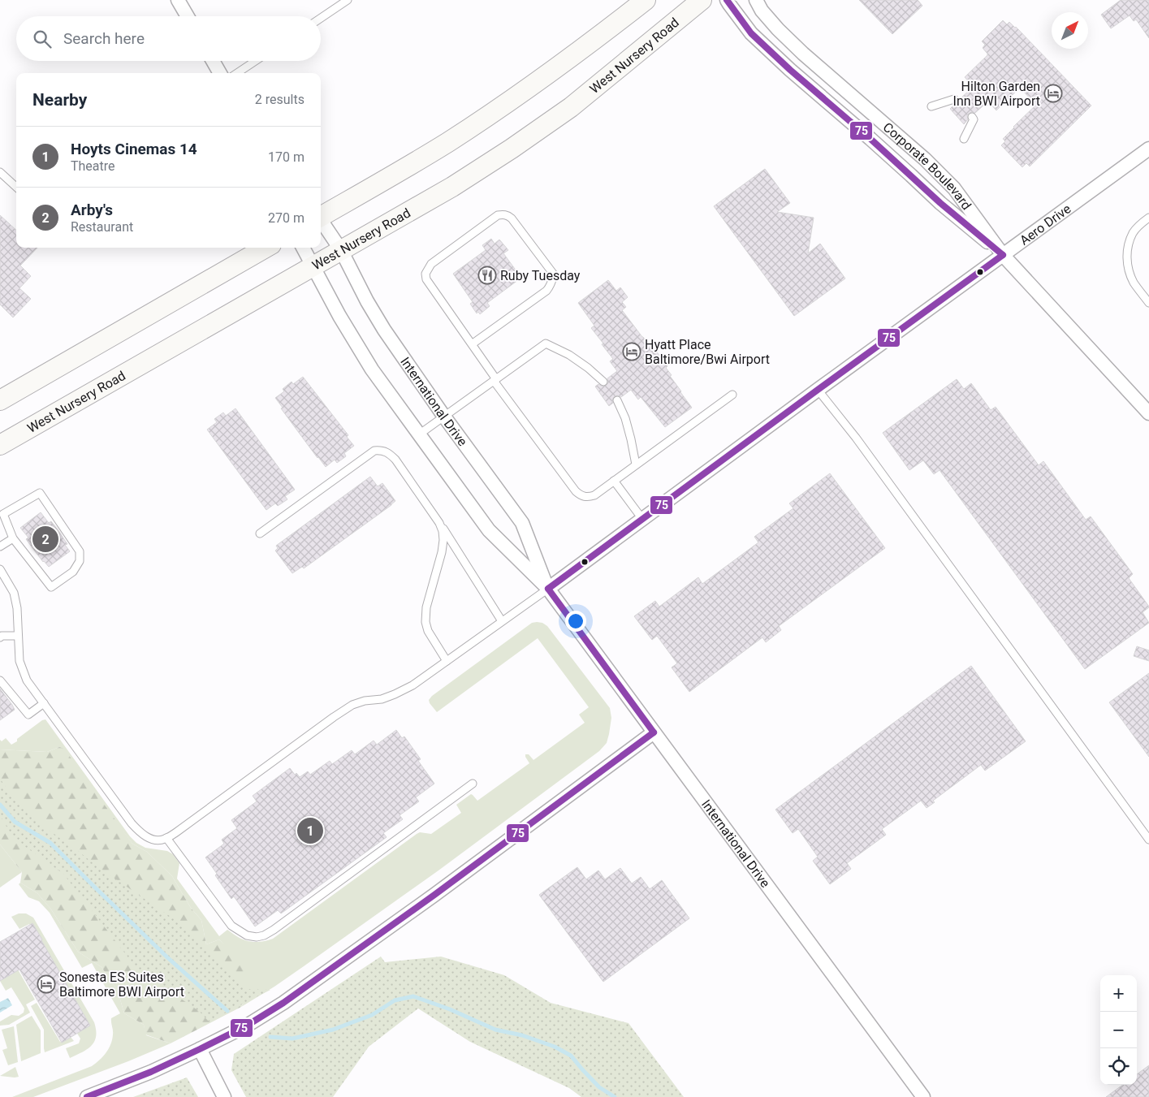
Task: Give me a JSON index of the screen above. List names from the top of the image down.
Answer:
{
  "streets": {
    "main road": ["West Nursery Road"],
    "street": ["Corporate Boulevard", "Aero Drive", "International Drive"]
  },
  "crossings": [
    ["West Nursery Road", "International Drive"],
    ["Corporate Boulevard", "Aero Drive"],
    ["Aero Drive", "International Drive"]
  ],
  "places": {
    "hotel": ["Hilton Garden Inn BWI Airport", "Hyatt Place Baltimore/Bwi Airport", "Sonesta ES Suites Baltimore BWI Airport"],
    "restaurant": ["Ruby Tuesday"]
  },
  "lines": ["transit line 75"],
  "north": "top right",
  "page": {
    "search": "Search here",
    "heading": ["Nearby", "2 results"],
    "list": [
      {
        "mark": "1",
        "name": "Hoyts Cinemas 14",
        "note": "Theatre",
        "value": "170 m"
      },
      {
        "mark": "2",
        "name": "Arby's",
        "note": "Restaurant",
        "value": "270 m"
      }
    ],
    "pins": ["2", "1"],
    "map_buttons": ["+", "−"]
  }
}
